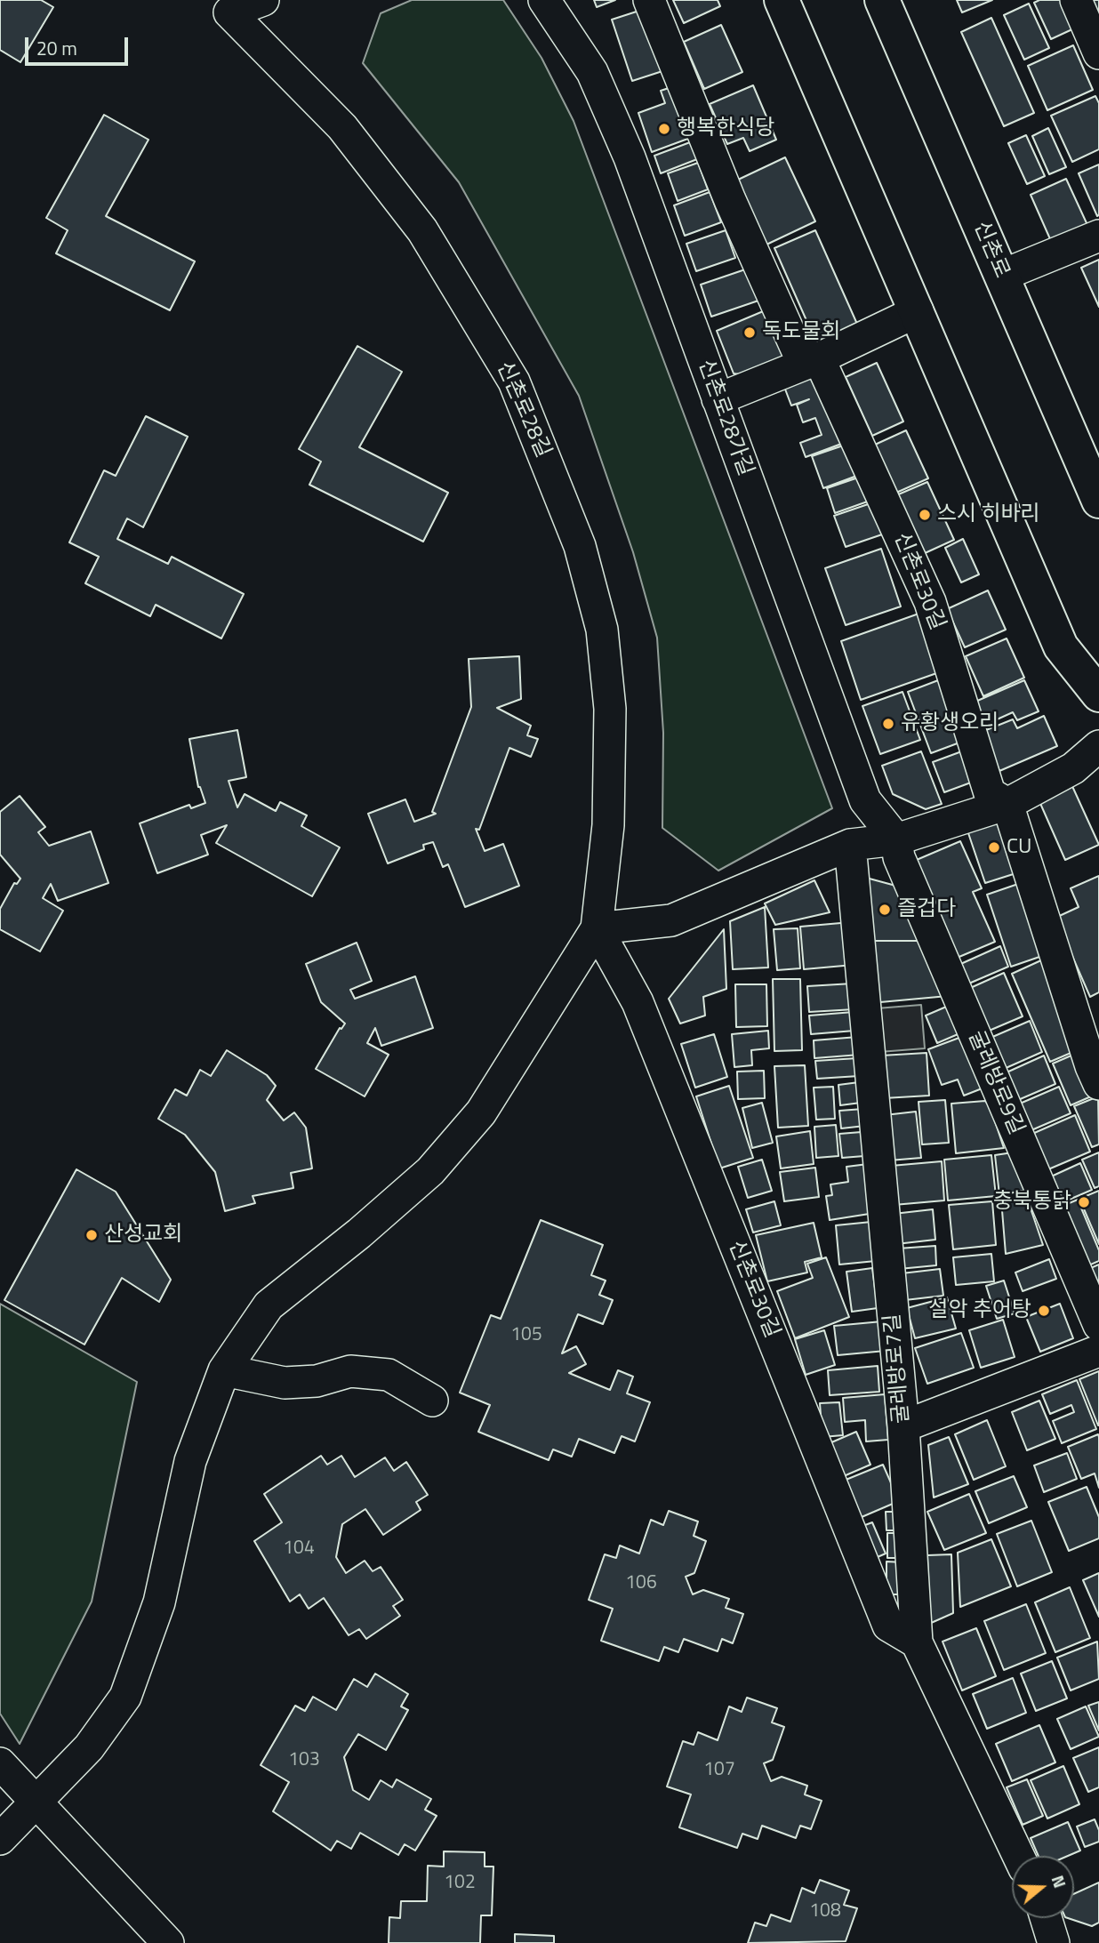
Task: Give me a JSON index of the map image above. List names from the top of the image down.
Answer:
{
  "streets": {
    "main road": ["신촌로"],
    "street": [
      "신촌로28길",
      "신촌로28가길",
      "신촌로30길",
      "굴레방로9길",
      "굴레방로7길"
    ]
  },
  "crossings": [
    ["신촌로28길", "신촌로30길"],
    ["신촌로28가길", "굴레방로9길"],
    ["신촌로30길", "굴레방로7길"]
  ],
  "places": [
    "행복한식당",
    "독도물회",
    "스시 히바리",
    "유황생오리",
    "CU",
    "즐겁다",
    "충북통닭",
    "산성교회",
    "설악 추어탕"
  ],
  "house_numbers": [
    "105",
    "104",
    "106",
    "103",
    "107",
    "102",
    "108"
  ],
  "scale_bar": "20 m",
  "north": "right"
}
